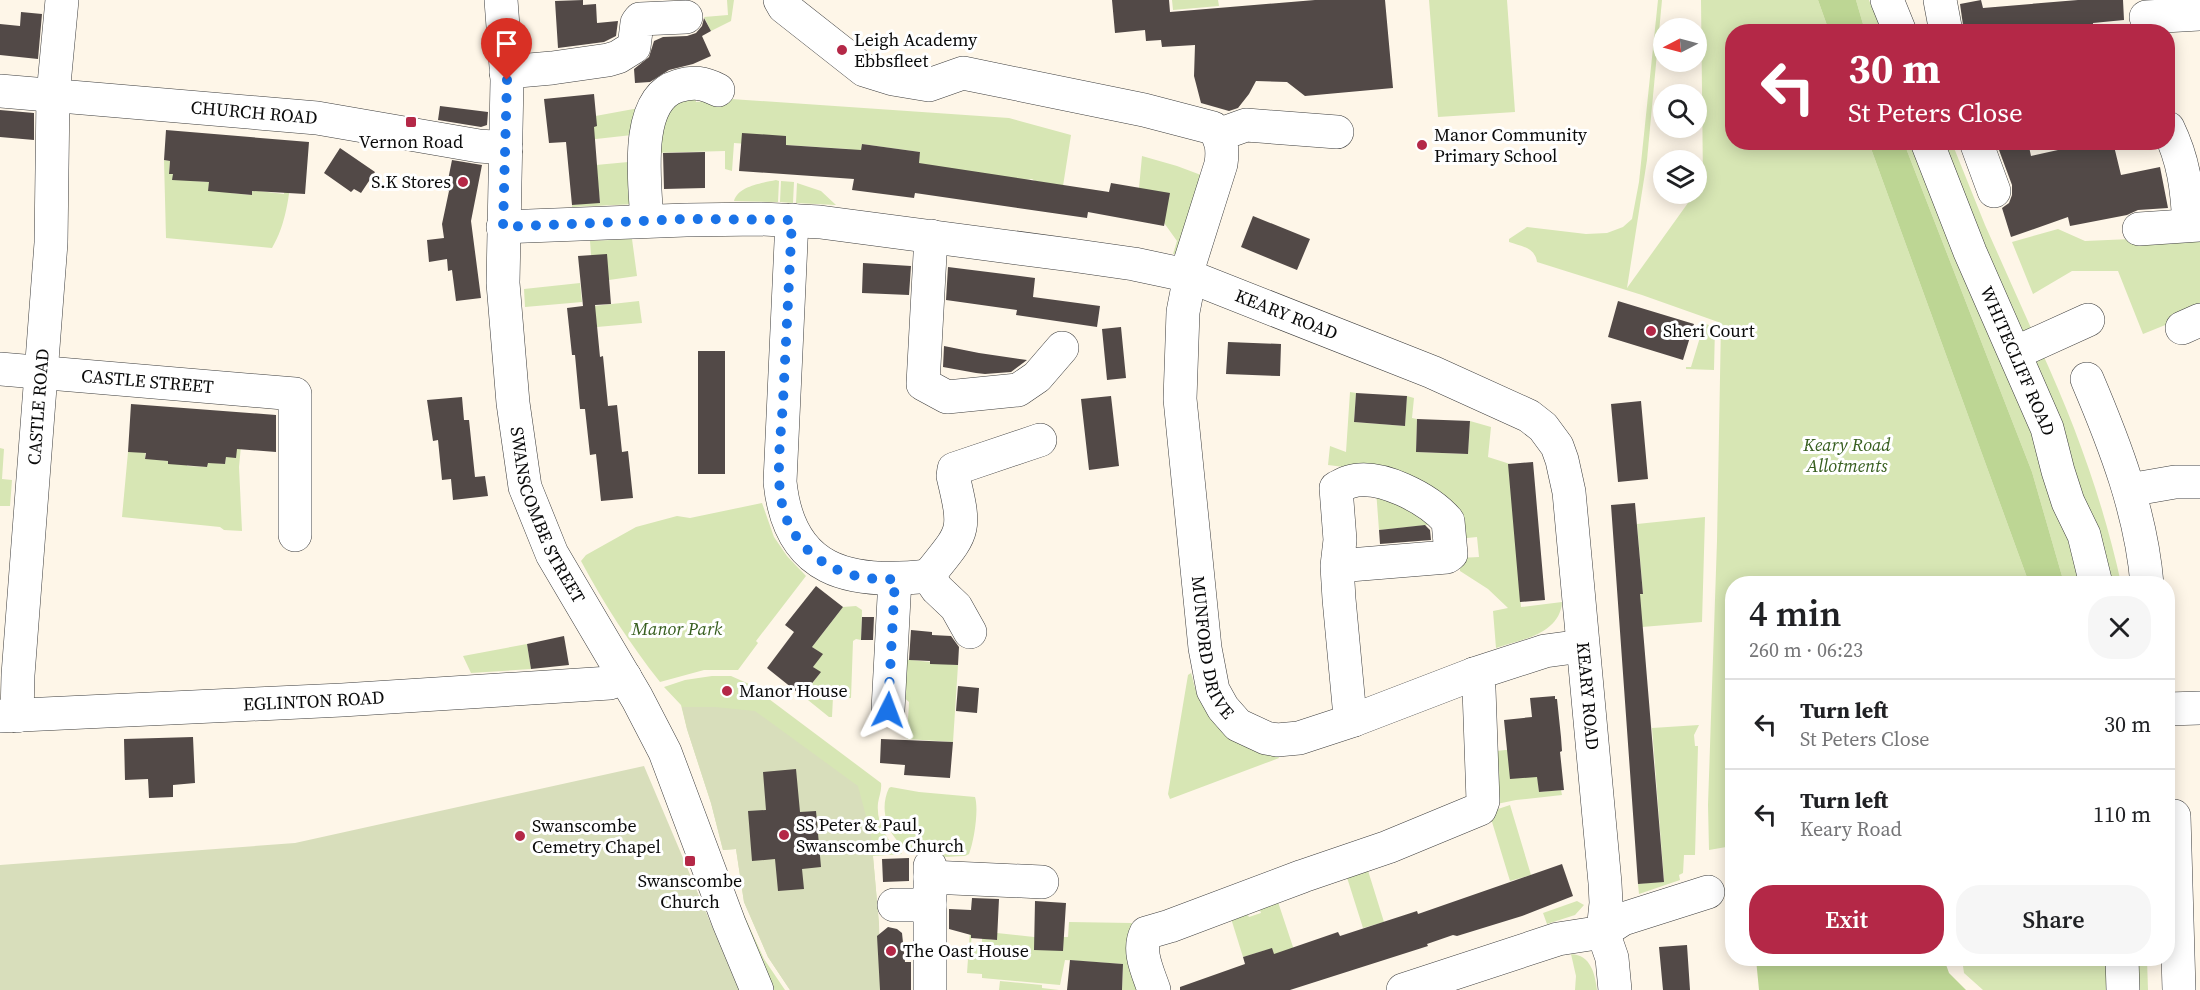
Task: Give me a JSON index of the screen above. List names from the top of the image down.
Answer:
{
  "streets": {
    "street": [
      "CHURCH ROAD",
      "KEARY ROAD",
      "WHITECLIFF ROAD",
      "CASTLE STREET",
      "CASTLE ROAD",
      "SWANSCOMBE STREET",
      "MUNFORD DRIVE",
      "EGLINTON ROAD"
    ]
  },
  "crossings": [
    ["CHURCH ROAD", "CASTLE ROAD"],
    ["CHURCH ROAD", "SWANSCOMBE STREET"],
    ["KEARY ROAD", "SWANSCOMBE STREET"],
    ["KEARY ROAD", "MUNFORD DRIVE"],
    ["CASTLE STREET", "CASTLE ROAD"],
    ["CASTLE ROAD", "EGLINTON ROAD"],
    ["SWANSCOMBE STREET", "EGLINTON ROAD"]
  ],
  "parks": ["Keary Road Allotments", "Manor Park"],
  "places": {
    "other": [
      "Leigh Academy Ebbsfleet",
      "Manor Community Primary School",
      "S.K Stores",
      "Sheri Court",
      "Manor House",
      "SS Peter & Paul, Swanscombe Church",
      "Swanscombe Cemetry Chapel",
      "The Oast House"
    ],
    "transit": ["Vernon Road", "Swanscombe Church"]
  },
  "north": "left",
  "page": {
    "turn": ["30 m", "St Peters Close"],
    "heading": ["4 min", "260 m · 06:23"],
    "list": [
      {
        "name": "Turn left",
        "note": "St Peters Close",
        "value": "30 m"
      },
      {
        "name": "Turn left",
        "note": "Keary Road",
        "value": "110 m"
      }
    ],
    "buttons": ["Exit", "Share"]
  }
}
